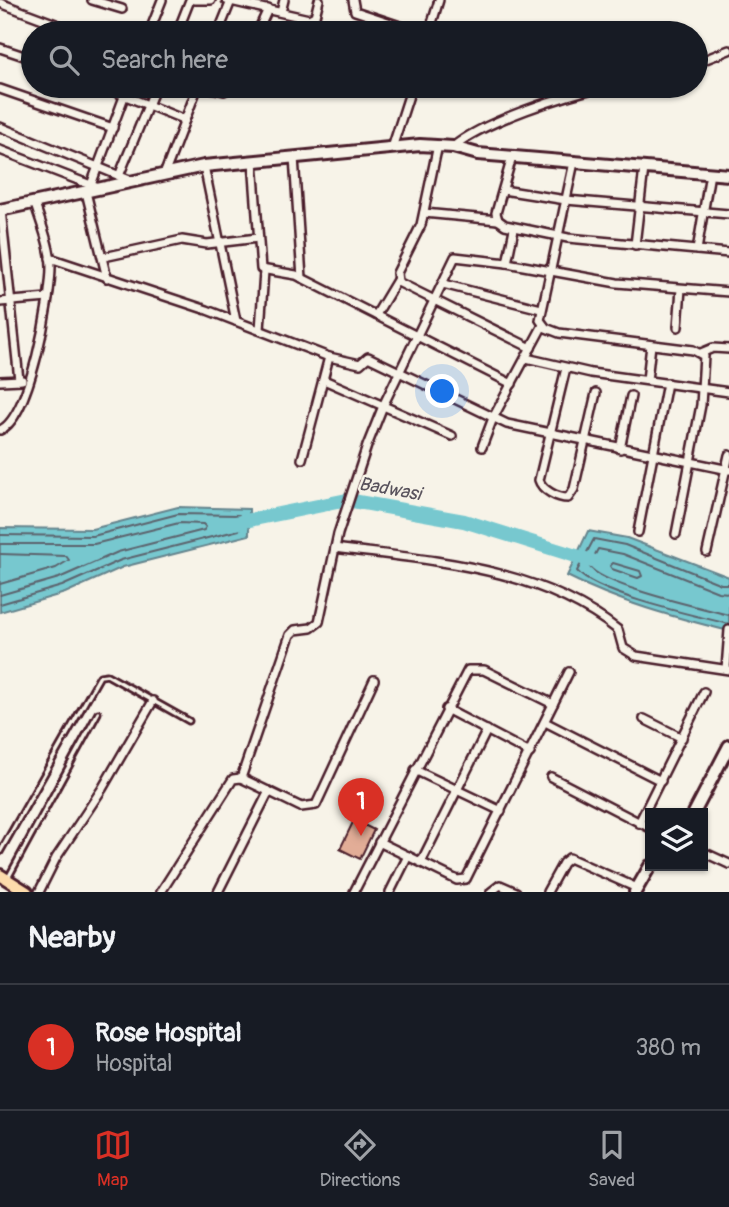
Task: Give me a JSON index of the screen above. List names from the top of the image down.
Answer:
{
  "water": ["Badwasi"],
  "page": {
    "search": "Search here",
    "pins": "1",
    "heading": "Nearby",
    "list": [
      {
        "mark": "1",
        "name": "Rose Hospital",
        "note": "Hospital",
        "value": "380 m"
      }
    ],
    "nav": ["Map", "Directions", "Saved"]
  }
}
